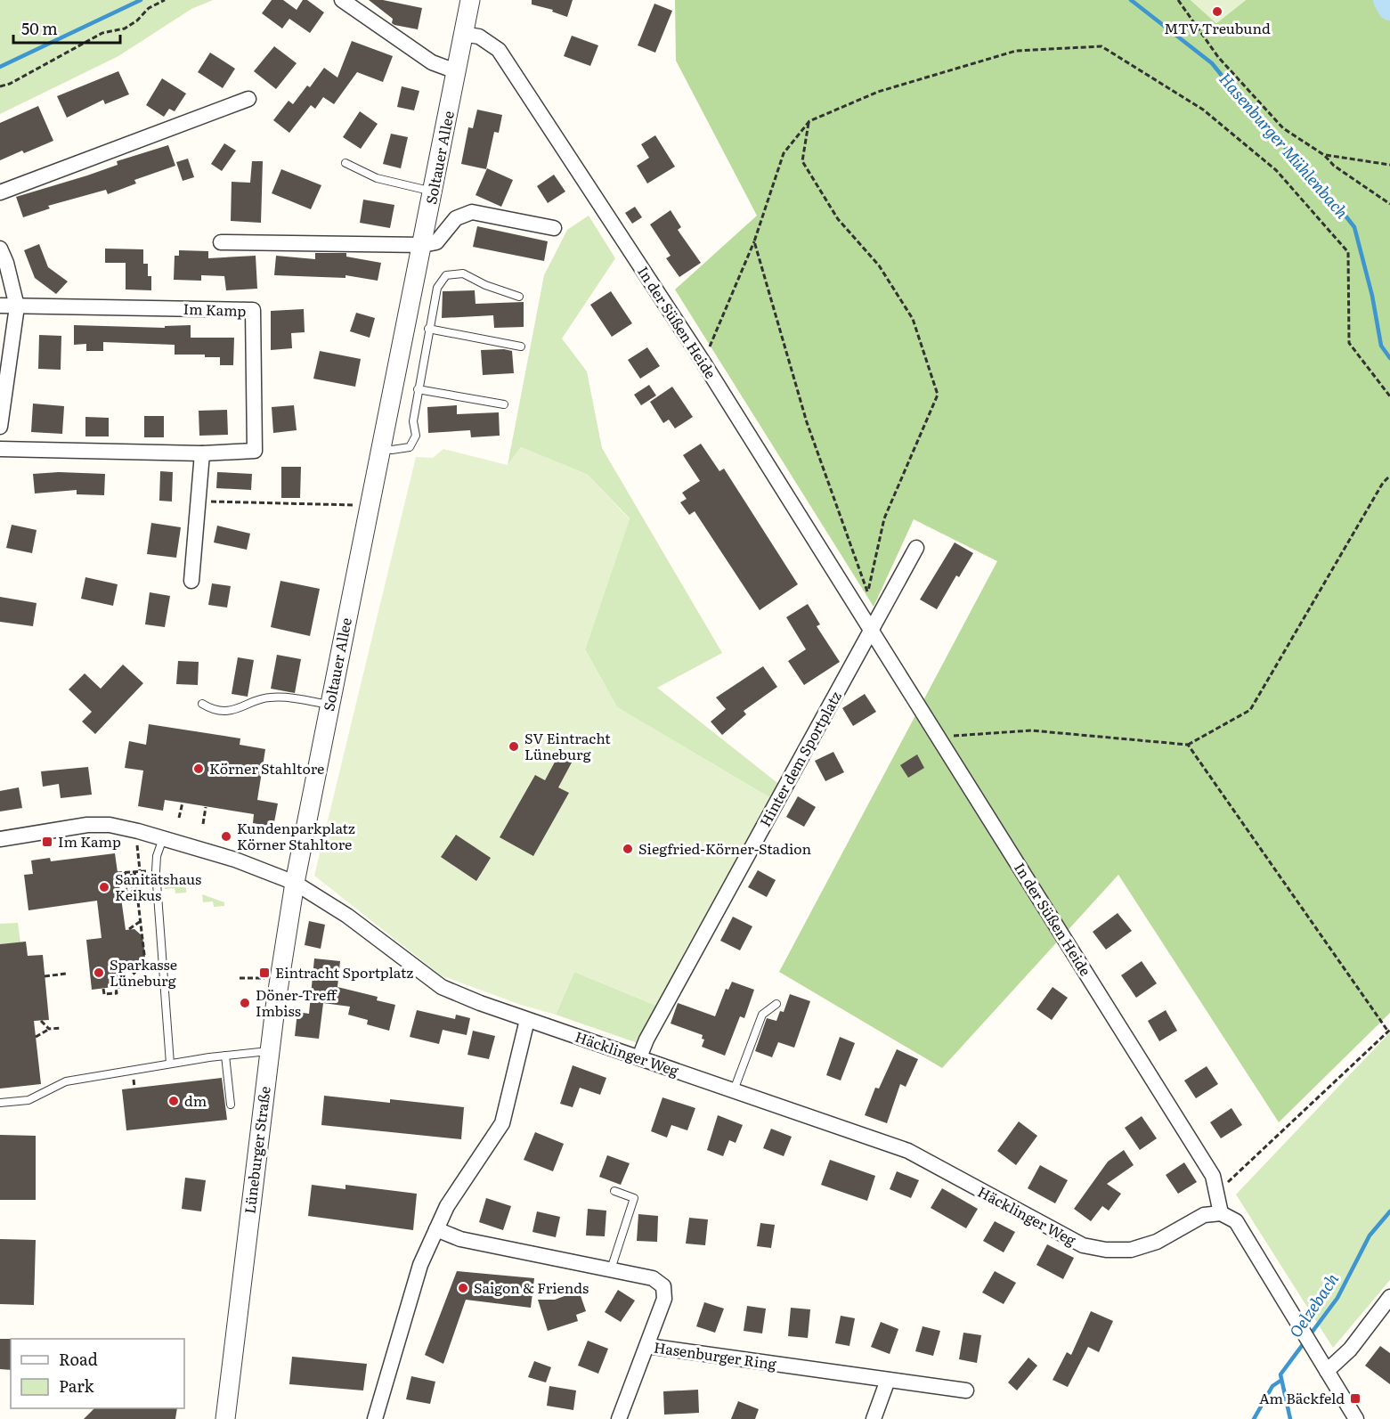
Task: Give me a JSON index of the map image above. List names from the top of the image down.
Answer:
{
  "streets": {
    "street": [
      "Soltauer Allee",
      "Im Kamp",
      "In der Süßen Heide",
      "Hinter dem Sportplatz",
      "Häcklinger Weg",
      "Lüneburger Straße",
      "Hasenburger Ring"
    ]
  },
  "crossings": [
    ["Soltauer Allee", "In der Süßen Heide"],
    ["Soltauer Allee", "Häcklinger Weg"],
    ["Soltauer Allee", "Lüneburger Straße"],
    ["In der Süßen Heide", "Hinter dem Sportplatz"],
    ["In der Süßen Heide", "Häcklinger Weg"],
    ["Hinter dem Sportplatz", "Häcklinger Weg"],
    ["Häcklinger Weg", "Lüneburger Straße"]
  ],
  "water": ["Hasenburger Mühlenbach", "Oelzebach"],
  "places": {
    "other": [
      "MTV Treubund",
      "SV Eintracht Lüneburg",
      "Körner Stahltore",
      "Kundenparkplatz Körner Stahltore",
      "Siegfried-Körner-Stadion",
      "Sanitätshaus Keikus",
      "Sparkasse Lüneburg",
      "Döner-Treff Imbiss",
      "dm",
      "Saigon & Friends"
    ],
    "transit": ["Im Kamp", "Eintracht Sportplatz", "Am Bäckfeld"]
  },
  "legend": ["Road", "Park"],
  "scale_bar": "50 m"
}
